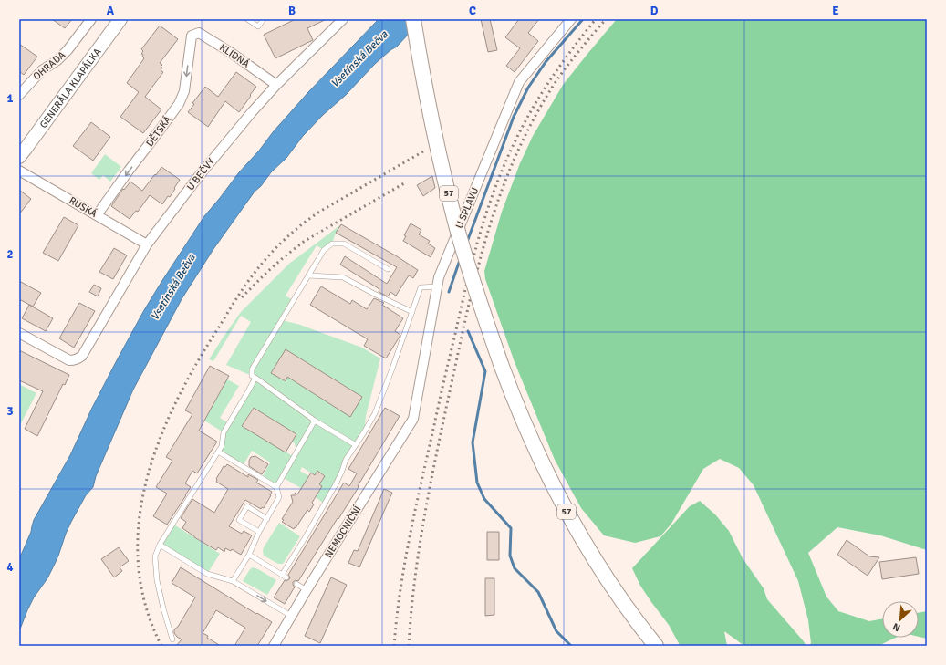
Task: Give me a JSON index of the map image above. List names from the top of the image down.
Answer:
{
  "streets": {
    "main road": ["57"],
    "street": [
      "KLIDNÁ",
      "OHRADA",
      "GENERÁLA KLAPÁLKA",
      "DĚTSKÁ",
      "U BEČVY",
      "RUSKÁ",
      "U SPLAVU",
      "NEMOCNIČNÍ"
    ]
  },
  "crossings": [
    ["KLIDNÁ", "DĚTSKÁ"],
    ["KLIDNÁ", "U BEČVY"],
    ["DĚTSKÁ", "RUSKÁ"],
    ["U BEČVY", "RUSKÁ"],
    ["U SPLAVU", "NEMOCNIČNÍ"]
  ],
  "one_way": ["DĚTSKÁ"],
  "water": ["Vsetínská Bečva"],
  "north": "bottom left",
  "grid": {
    "columns": [
      "A",
      "B",
      "C",
      "D",
      "E"
    ],
    "rows": [
      "1",
      "2",
      "3",
      "4"
    ]
  }
}
